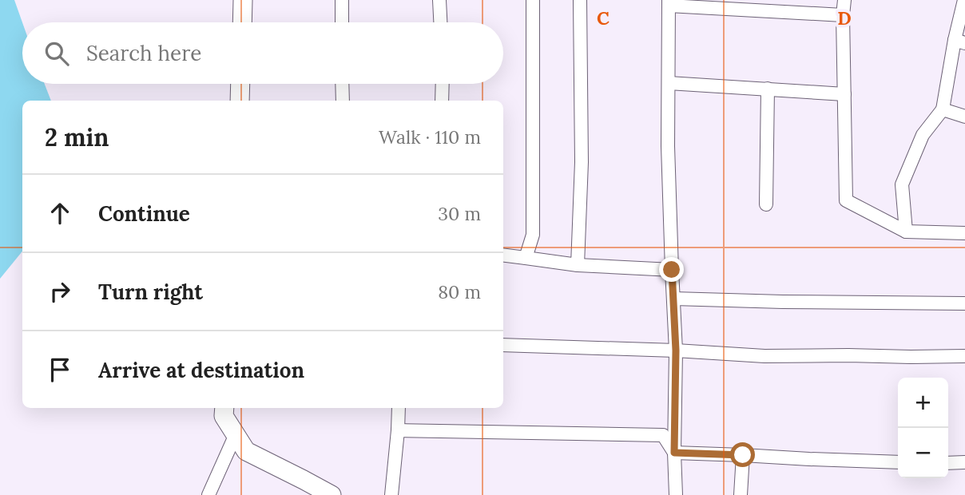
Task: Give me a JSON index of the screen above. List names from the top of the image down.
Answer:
{
  "page": {
    "search": "Search here",
    "heading": ["2 min", "Walk · 110 m"],
    "list": [
      ["Continue", "30 m"],
      ["Turn right", "80 m"],
      "Arrive at destination"
    ],
    "map_buttons": ["+", "−"]
  },
  "grid": {
    "columns": ["C", "D"]
  }
}
